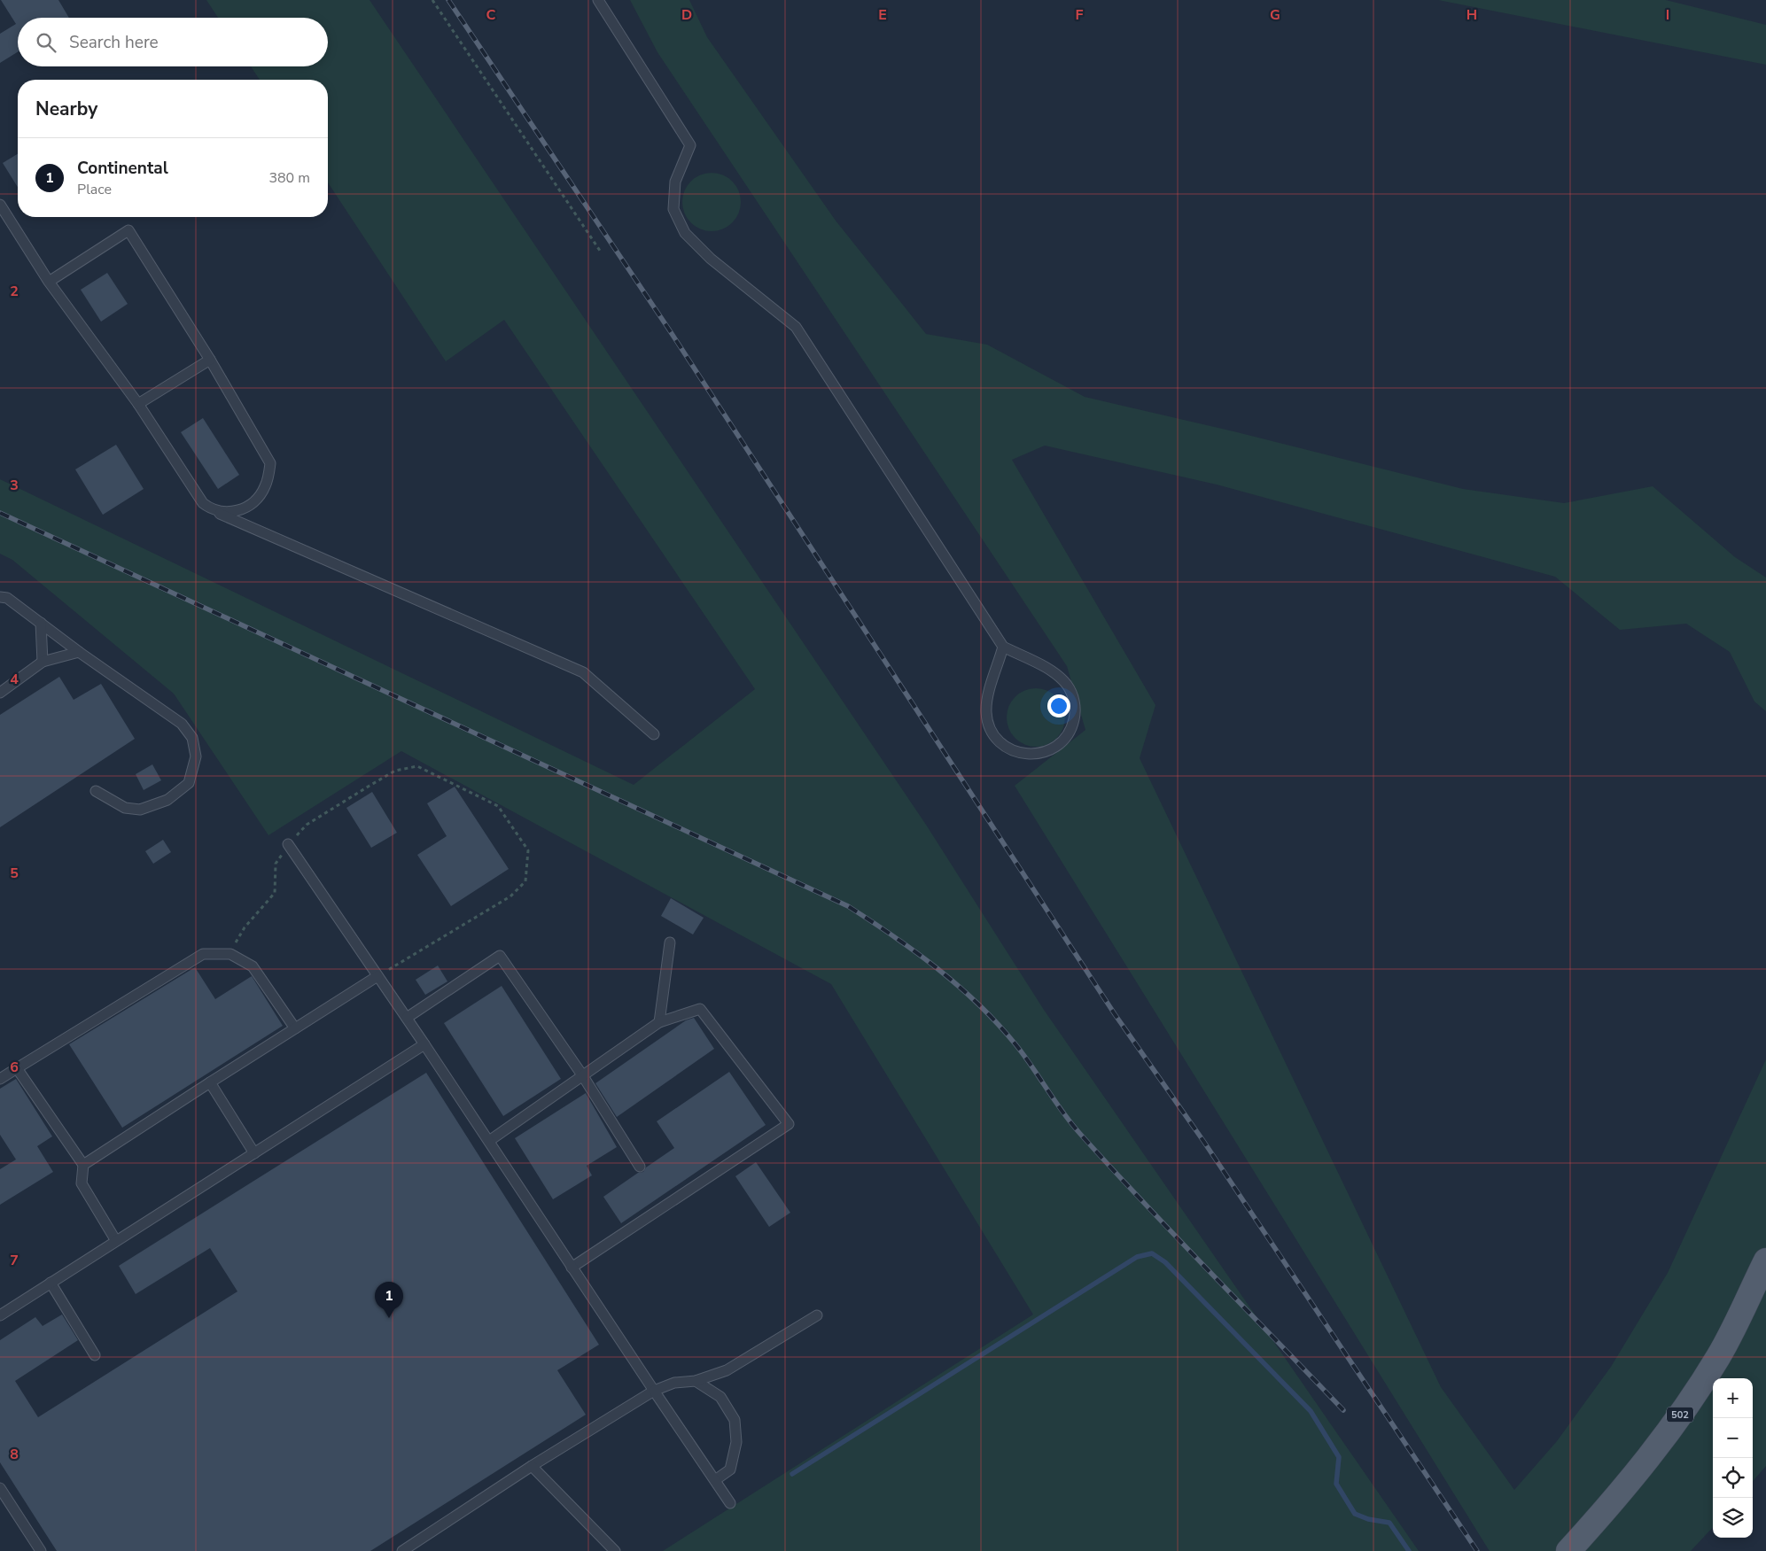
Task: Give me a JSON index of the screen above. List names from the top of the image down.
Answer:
{
  "streets": {
    "main road": ["502"]
  },
  "page": {
    "search": "Search here",
    "heading": "Nearby",
    "list": [
      {
        "mark": "1",
        "name": "Continental",
        "note": "Place",
        "value": "380 m"
      }
    ],
    "pins": "1",
    "map_buttons": ["+", "−"]
  },
  "grid": {
    "columns": [
      "C",
      "D",
      "E",
      "F",
      "G",
      "H",
      "I"
    ],
    "rows": [
      "2",
      "3",
      "4",
      "5",
      "6",
      "7",
      "8"
    ]
  }
}
